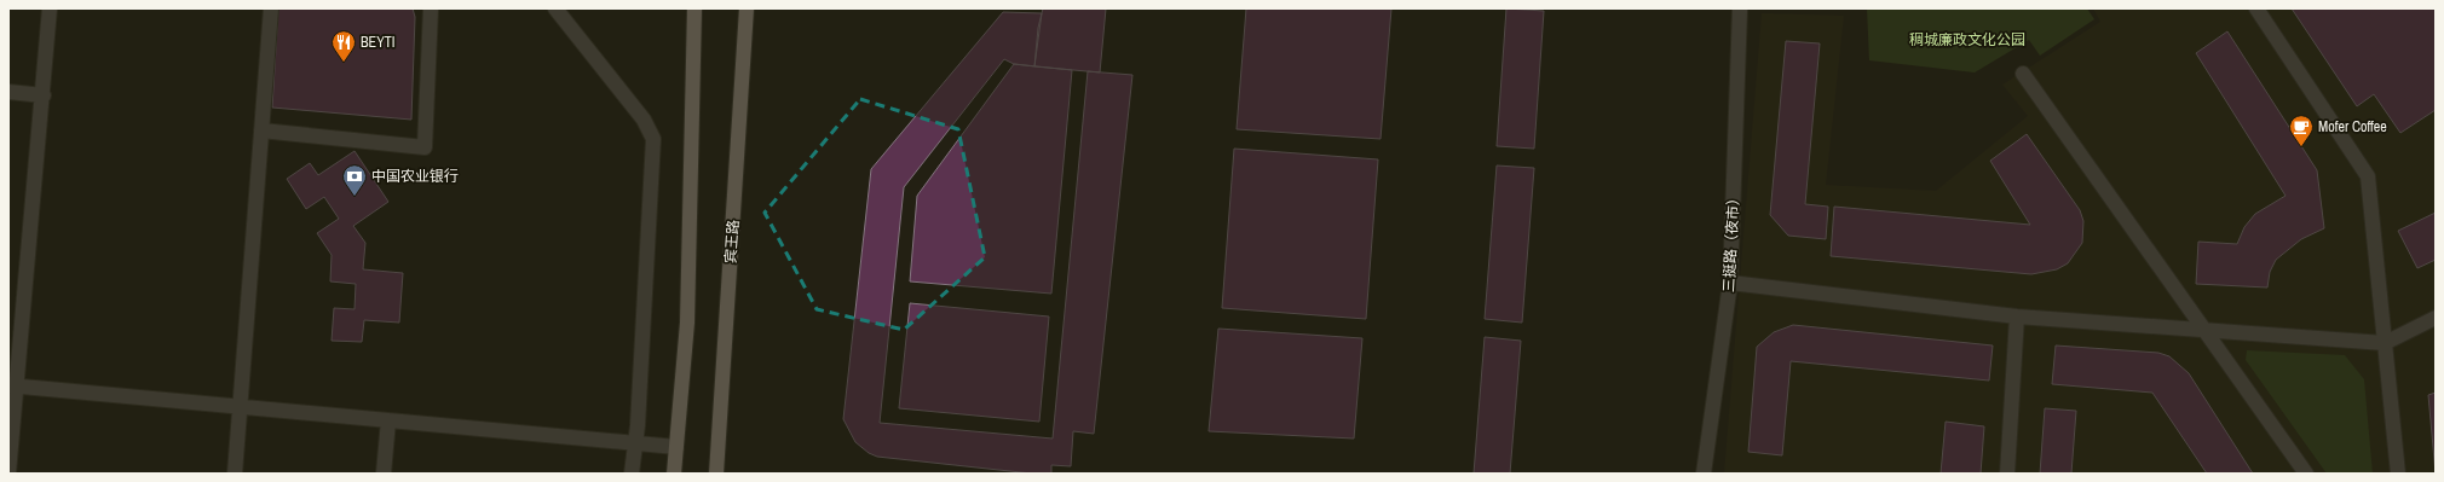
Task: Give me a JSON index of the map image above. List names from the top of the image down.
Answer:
{
  "streets": {
    "main road": ["宾王路"],
    "street": ["三挺路（夜市）"]
  },
  "parks": ["稠城廉政文化公园"],
  "places": {
    "restaurant": ["BEYTI"],
    "cafe": ["Mofer Coffee"],
    "bank": ["中国农业银行"]
  }
}
